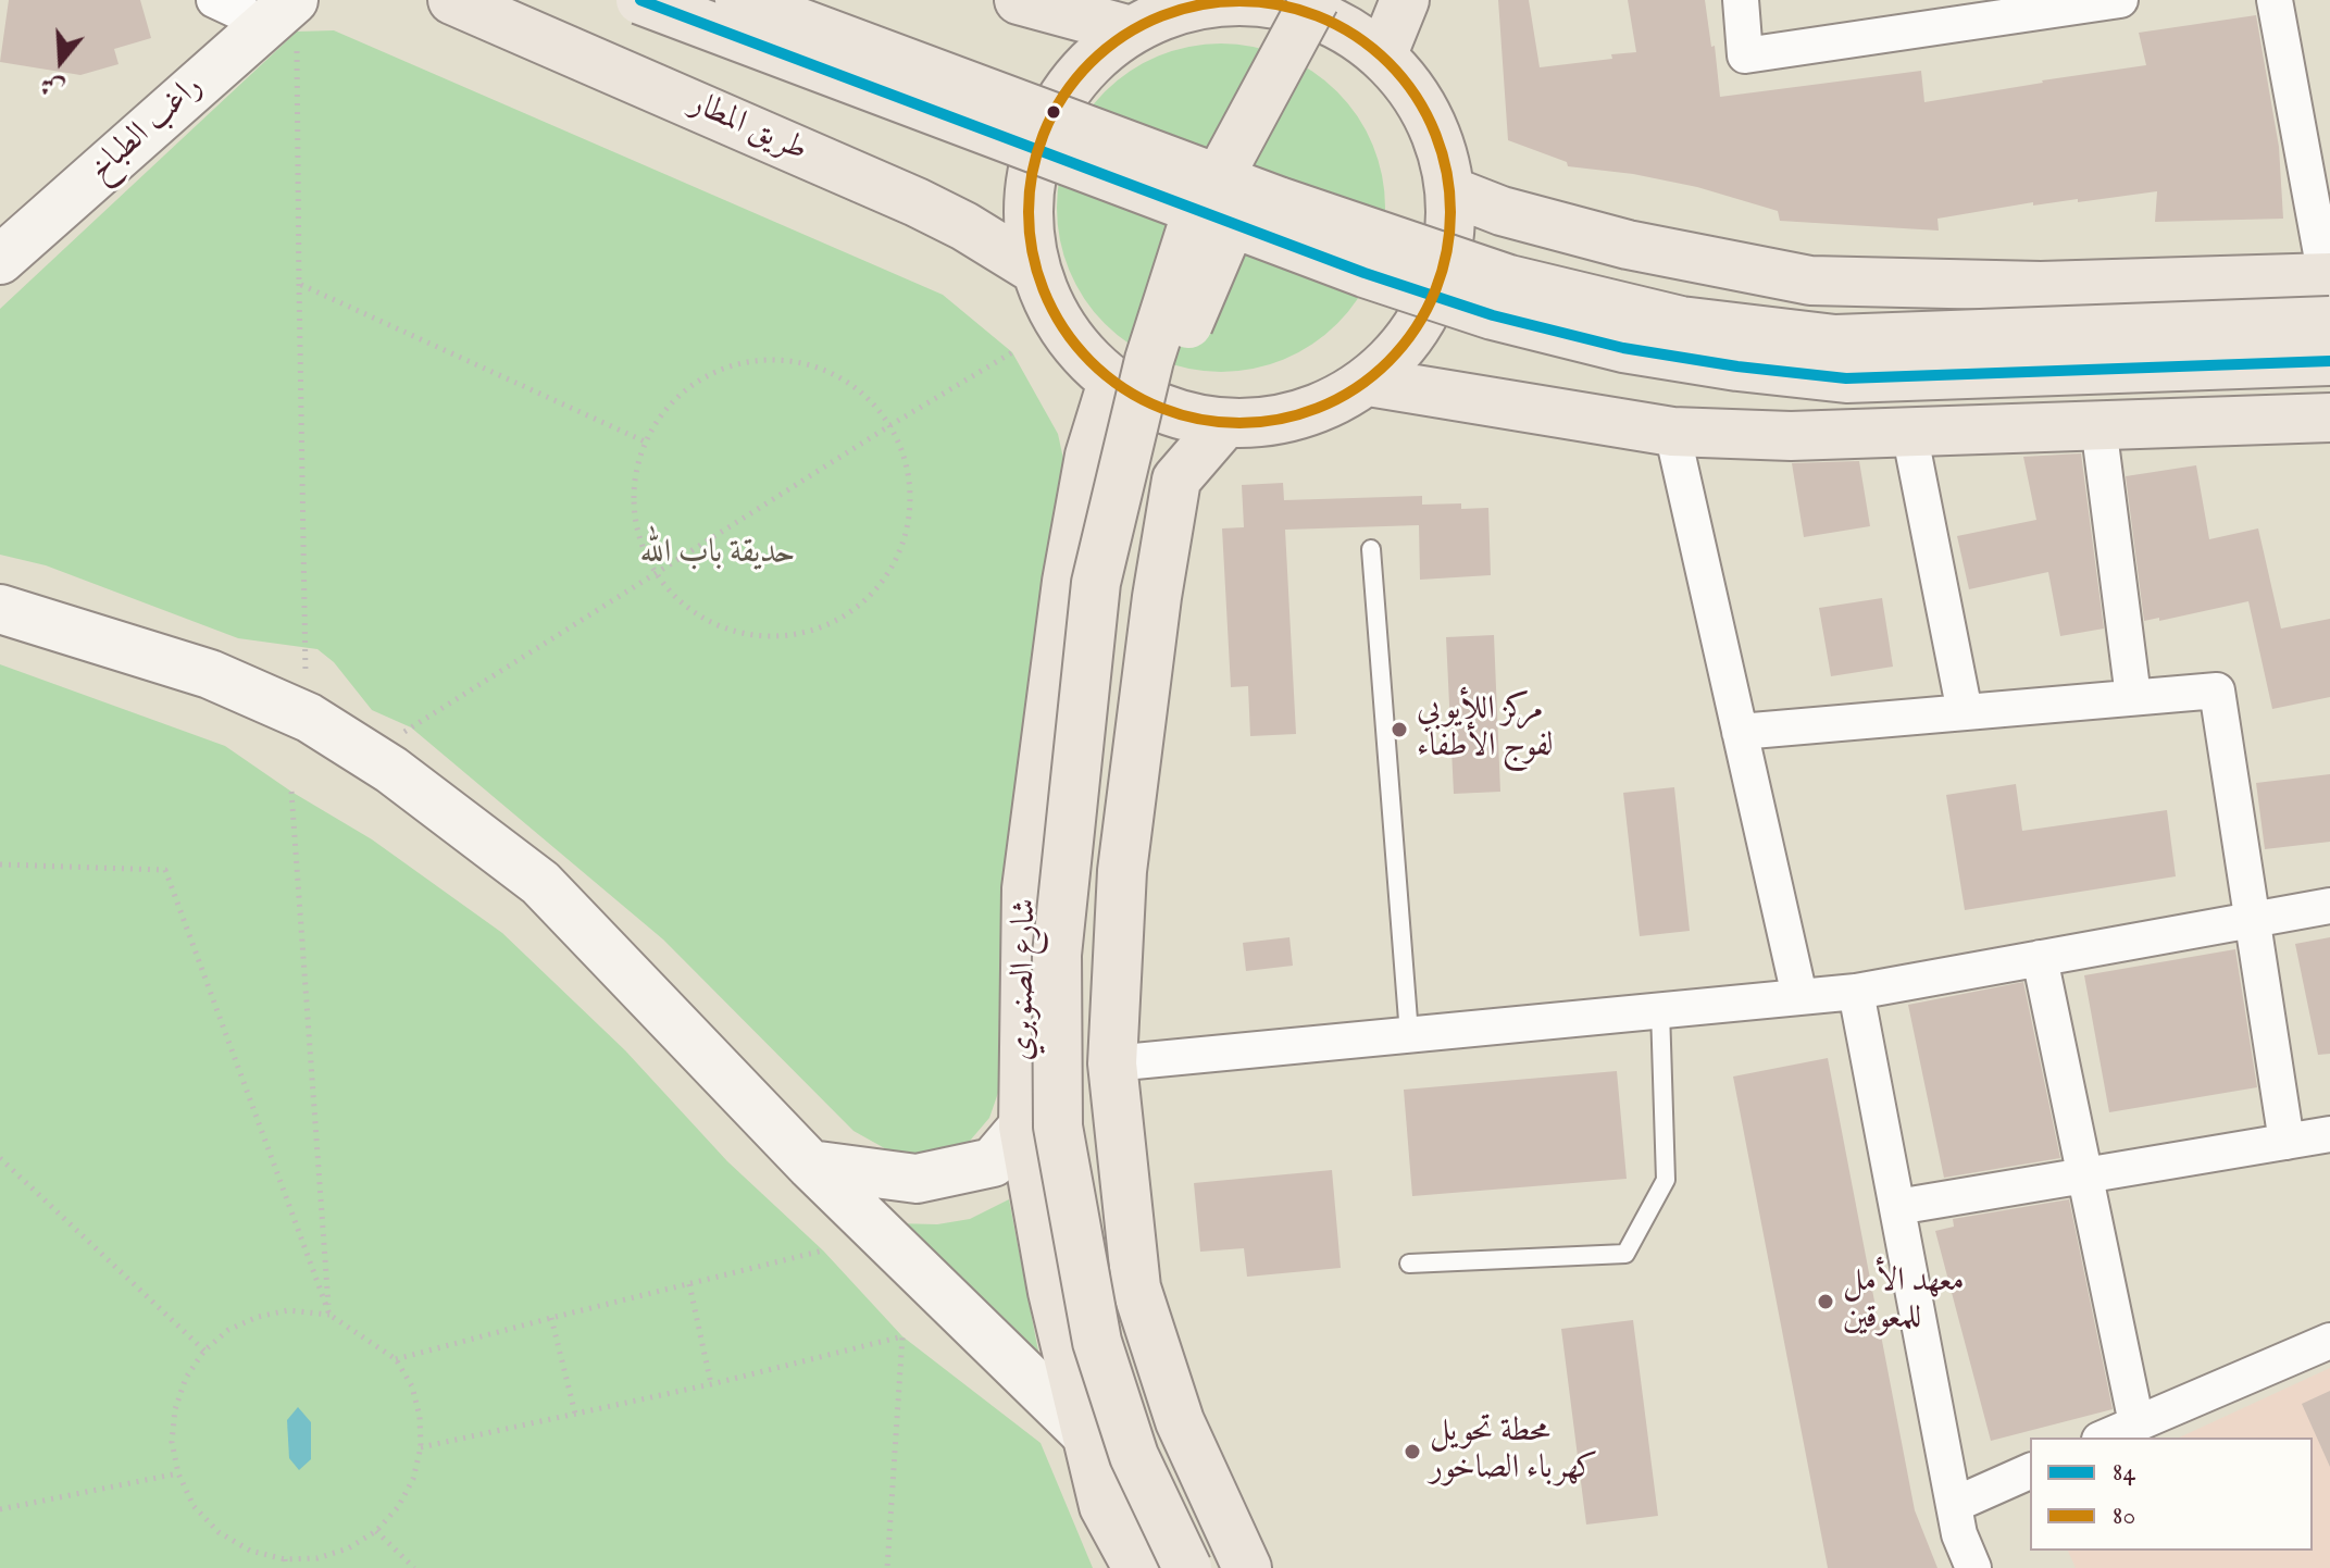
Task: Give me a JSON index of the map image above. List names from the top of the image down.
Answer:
{
  "streets": {
    "main road": ["طريق المطار", "راغب الطباخ", "شارع الصنوبري"]
  },
  "parks": ["حديقة باب الله"],
  "places": ["مركز اللأيوبي لفوج الأطفاء", "معهد الأمل للمعوقين", "محطة تحويل كهرباء الصاخور"],
  "lines": ["transit line 84", "transit line 80"],
  "legend": ["84", "80"],
  "north": "bottom"
}
